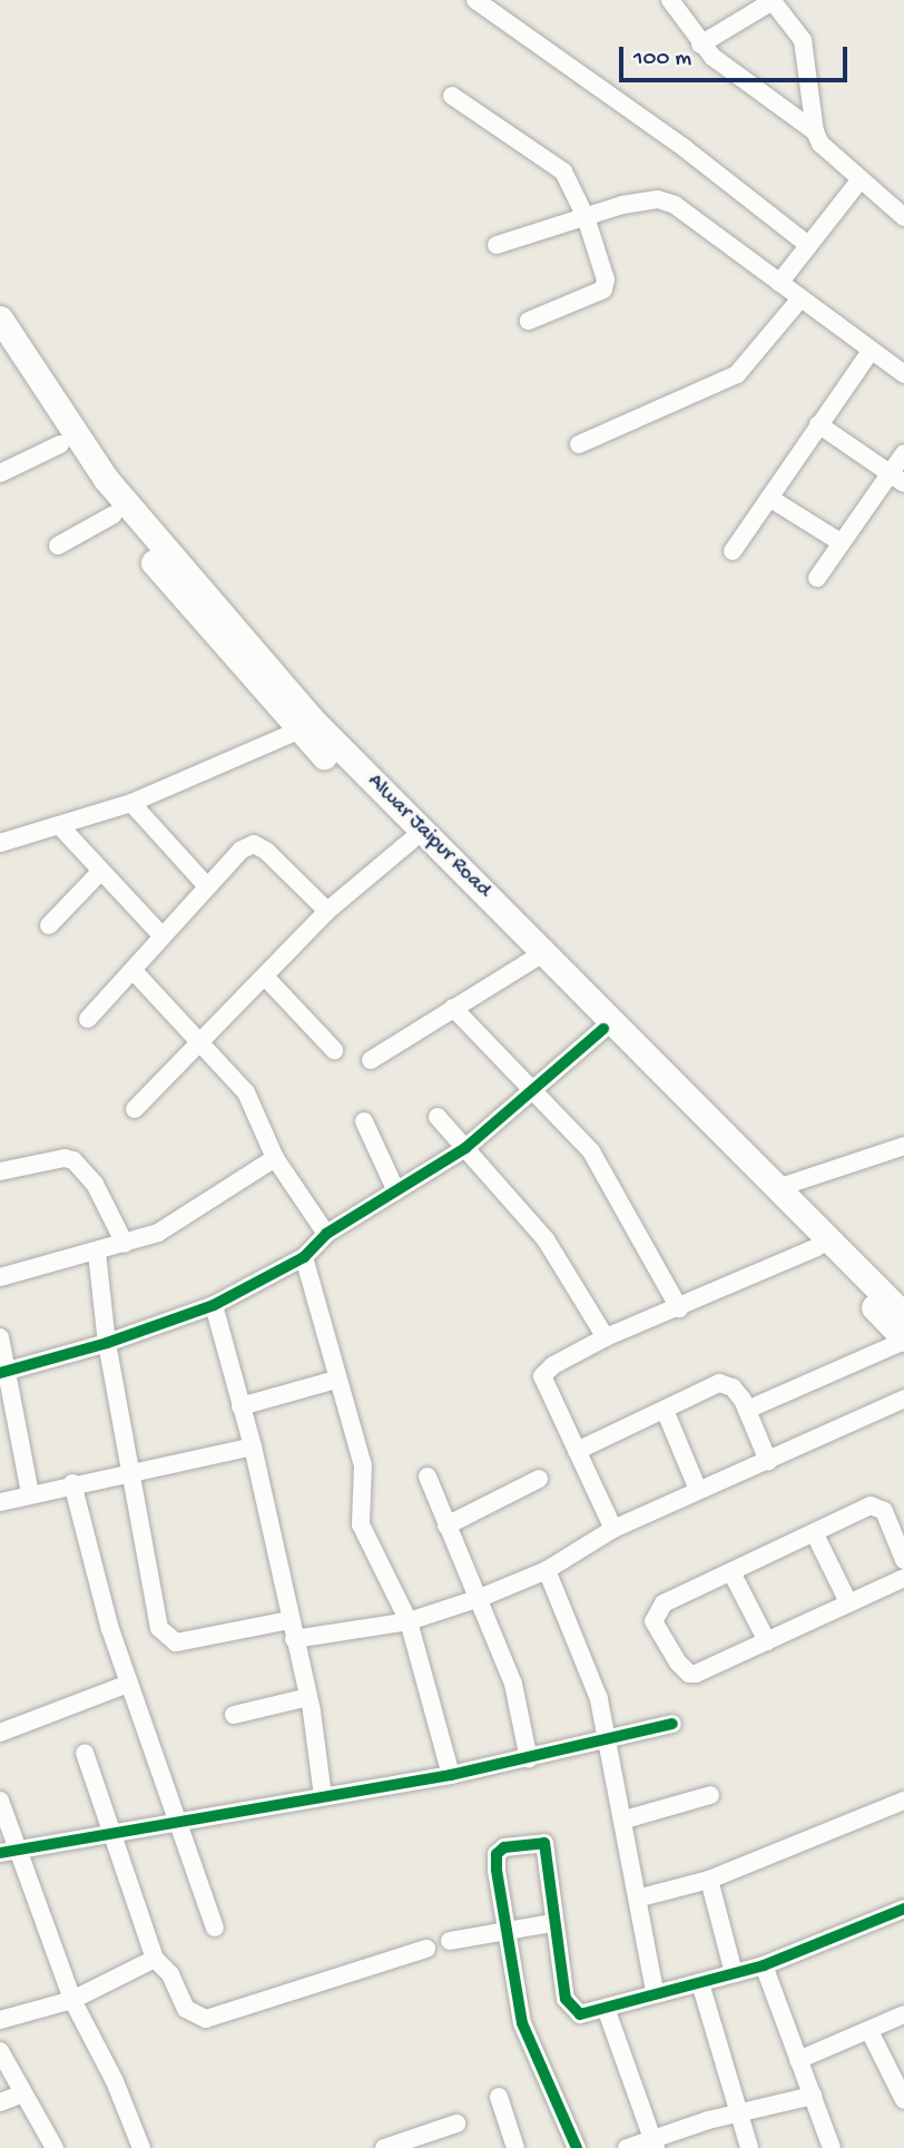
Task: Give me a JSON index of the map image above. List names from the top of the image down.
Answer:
{
  "streets": {
    "main road": ["Alwar Jaipur Road"]
  },
  "scale_bar": "100 m"
}
